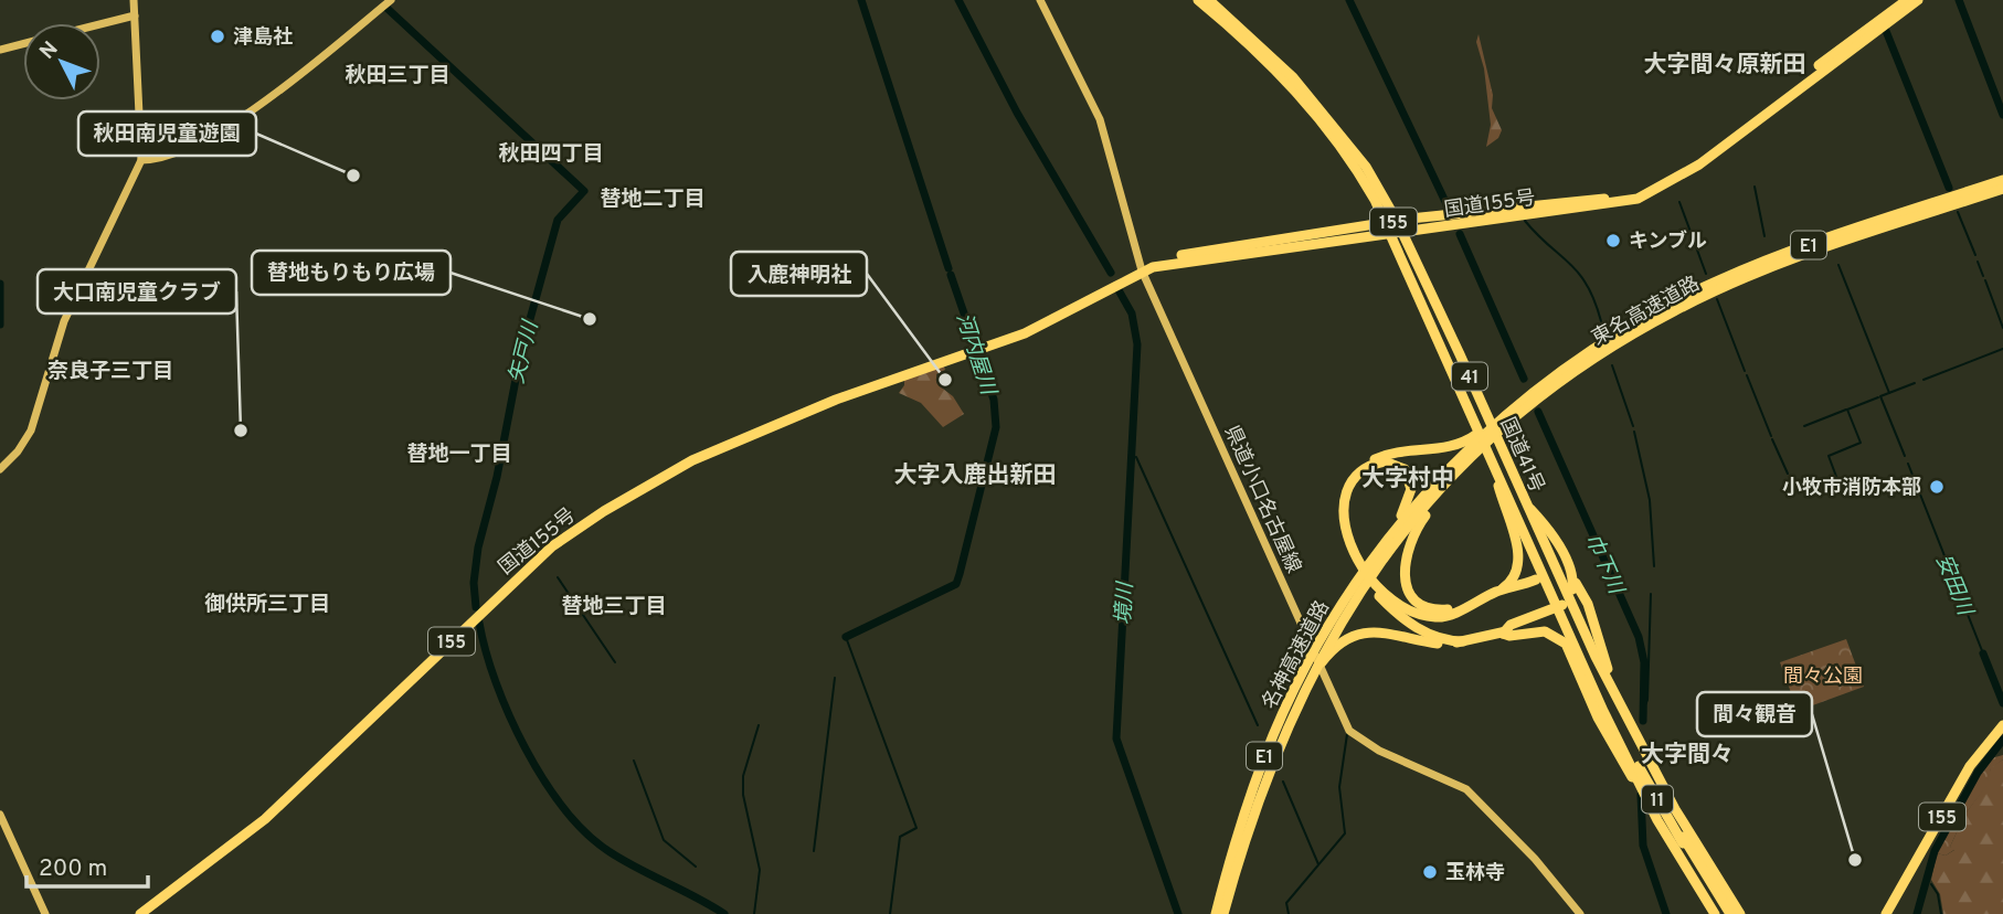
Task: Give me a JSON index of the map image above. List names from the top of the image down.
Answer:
{
  "streets": {
    "highway": [
      "国道155号",
      "155",
      "E1",
      "東名高速道路",
      "41",
      "国道41号",
      "名神高速道路",
      "11"
    ],
    "main road": ["県道小口名古屋線"]
  },
  "crossings": [
    ["国道155号", "155"],
    ["国道155号", "県道小口名古屋線"],
    ["155", "国道41号"],
    ["155", "11"],
    ["E1", "東名高速道路"],
    ["E1", "名神高速道路"],
    ["東名高速道路", "名神高速道路"],
    ["国道41号", "11"]
  ],
  "districts": [
    "大字間々原新田",
    "秋田三丁目",
    "秋田四丁目",
    "替地二丁目",
    "奈良子三丁目",
    "替地一丁目",
    "大字入鹿出新田",
    "大字村中",
    "御供所三丁目",
    "替地三丁目",
    "大字間々"
  ],
  "water": [
    "矢戸川",
    "河内屋川",
    "巾下川",
    "安田川",
    "境川"
  ],
  "parks": ["間々公園"],
  "places": [
    "津島社",
    "秋田南児童遊園",
    "キンブル",
    "替地もりもり広場",
    "入鹿神明社",
    "大口南児童クラブ",
    "小牧市消防本部",
    "間々観音",
    "玉林寺"
  ],
  "scale_bar": "200 m",
  "north": "top left"
}
